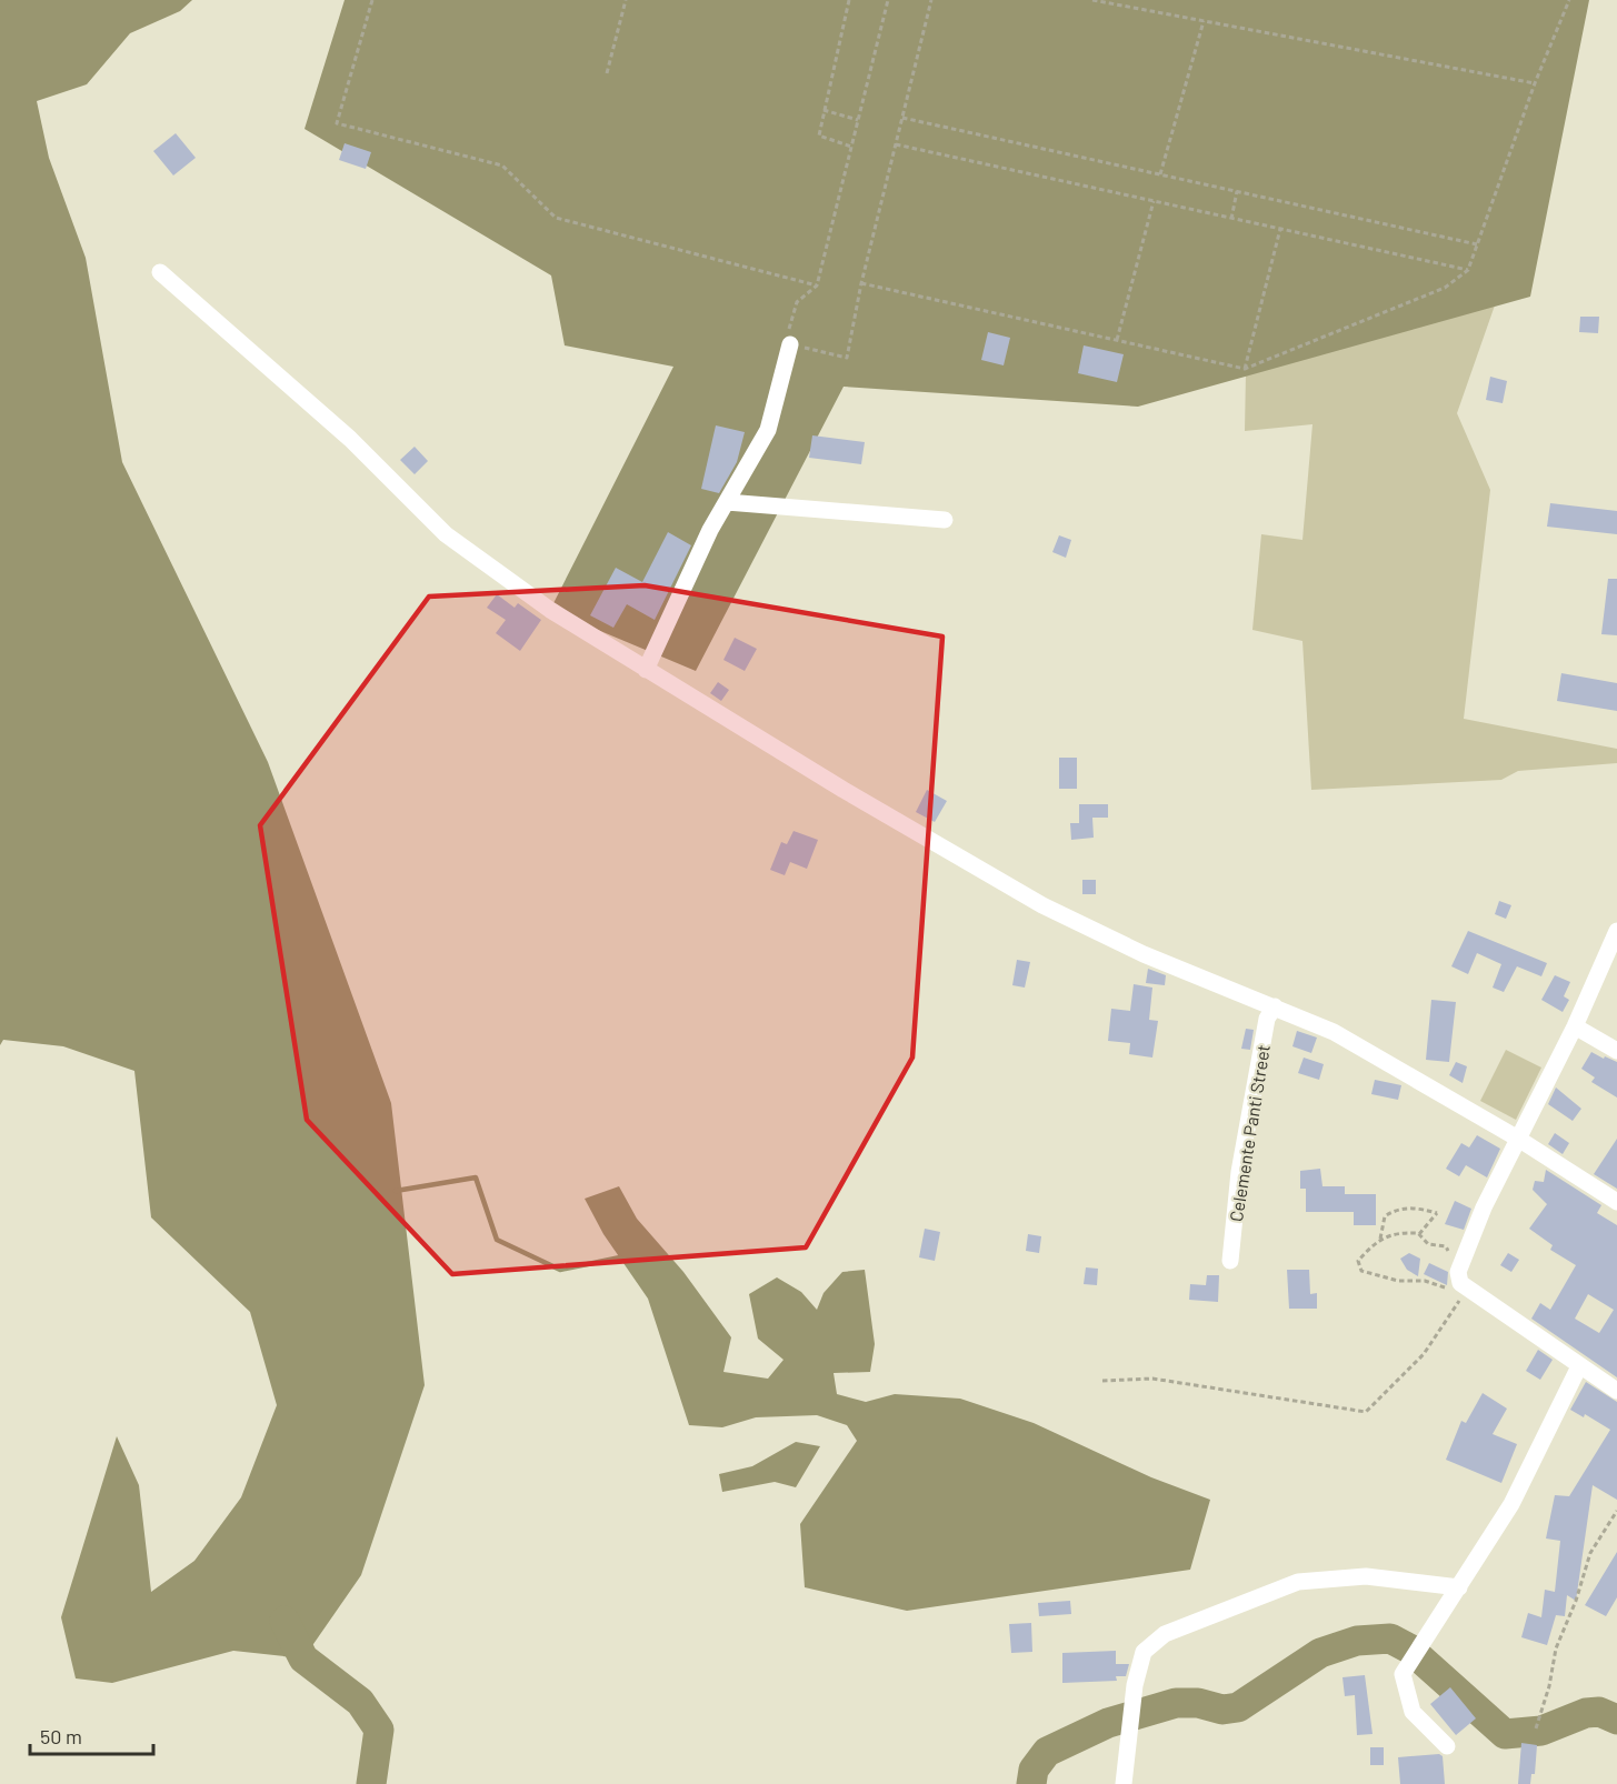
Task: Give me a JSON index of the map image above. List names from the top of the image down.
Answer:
{
  "streets": {
    "street": ["Celemente Panti Street"]
  },
  "scale_bar": "50 m"
}
